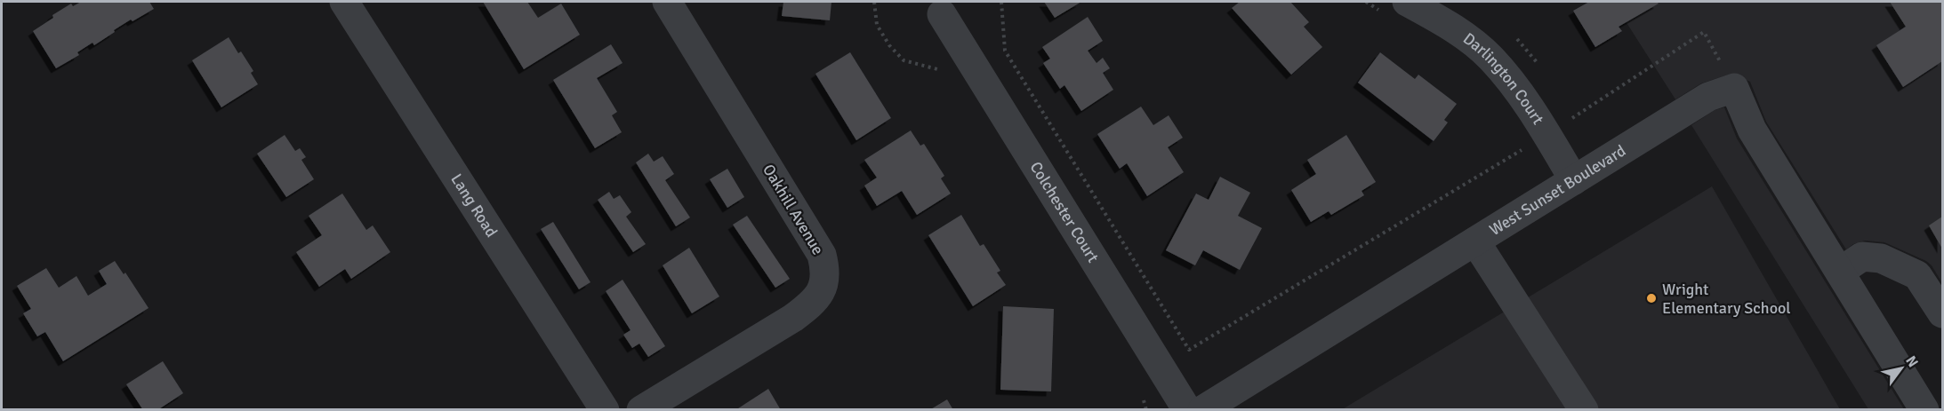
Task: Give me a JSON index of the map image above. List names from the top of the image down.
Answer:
{
  "streets": {
    "street": [
      "Darlington Court",
      "West Sunset Boulevard",
      "Lang Road",
      "Oakhill Avenue",
      "Colchester Court"
    ]
  },
  "crossings": [
    ["Darlington Court", "West Sunset Boulevard"]
  ],
  "places": ["Wright Elementary School"],
  "north": "top right"
}
